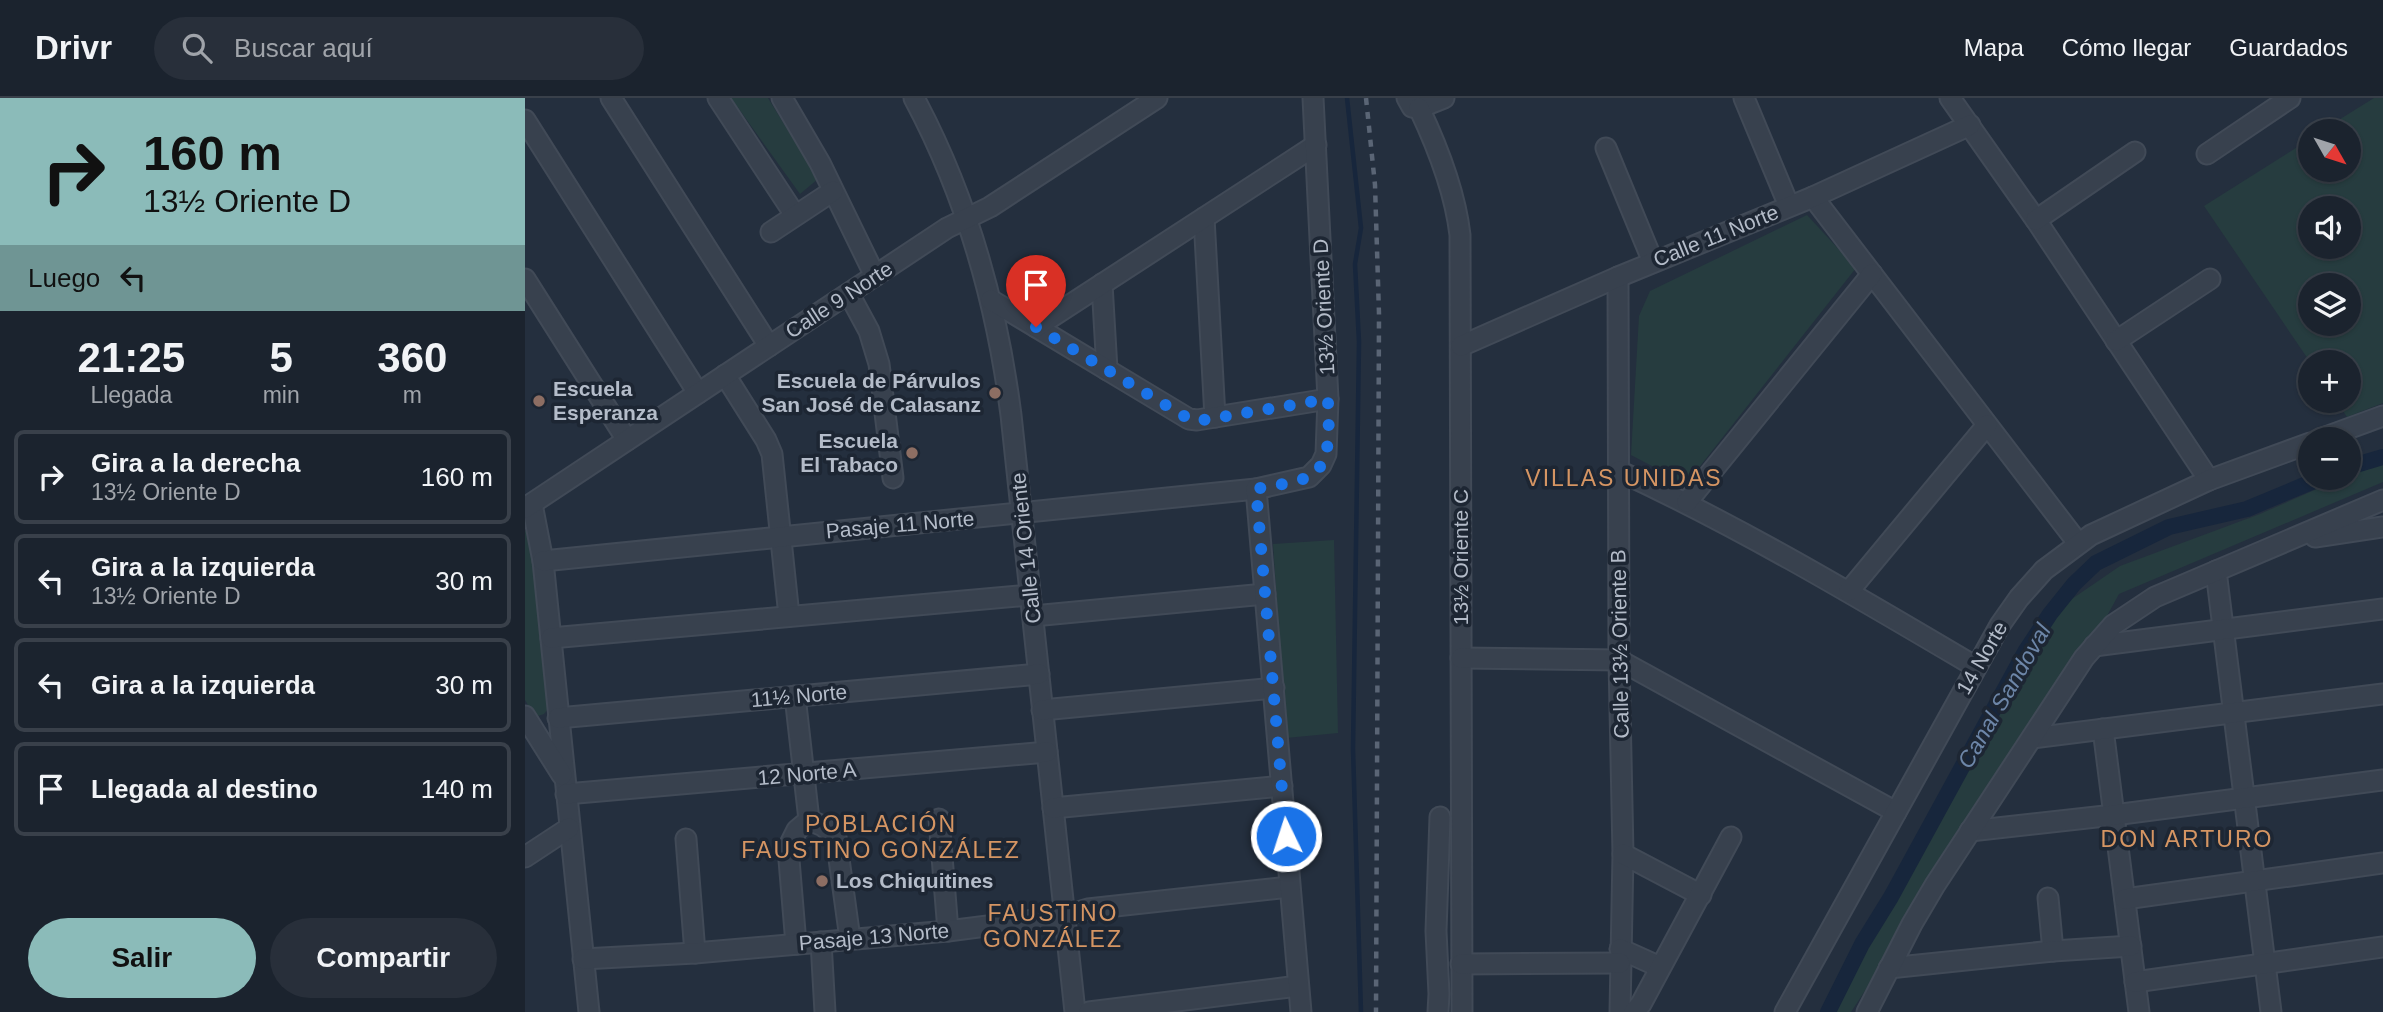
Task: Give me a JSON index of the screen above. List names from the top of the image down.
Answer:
{
  "streets": {
    "street": [
      "Calle 11 Norte",
      "Calle 9 Norte",
      "13½ Oriente D",
      "Pasaje 11 Norte",
      "Calle 14 Oriente",
      "13½ Oriente C",
      "Calle 13½ Oriente B",
      "14 Norte",
      "11½ Norte",
      "12 Norte A",
      "Pasaje 13 Norte"
    ]
  },
  "crossings": [
    ["Calle 11 Norte", "13½ Oriente C"],
    ["Calle 11 Norte", "Calle 13½ Oriente B"],
    ["Calle 9 Norte", "Calle 14 Oriente"],
    ["13½ Oriente D", "Pasaje 11 Norte"],
    ["Pasaje 11 Norte", "Calle 14 Oriente"],
    ["Calle 14 Oriente", "11½ Norte"],
    ["Calle 14 Oriente", "12 Norte A"],
    ["Calle 14 Oriente", "Pasaje 13 Norte"]
  ],
  "districts": [
    "VILLAS UNIDAS",
    "POBLACIÓN FAUSTINO GONZÁLEZ",
    "DON ARTURO",
    "FAUSTINO GONZÁLEZ"
  ],
  "water": ["Canal Sandoval"],
  "places": [
    "Escuela de Párvulos San José de Calasanz",
    "Escuela Esperanza",
    "Escuela El Tabaco",
    "Los Chiquitines"
  ],
  "north": "bottom right",
  "page": {
    "header": "Drivr",
    "search": "Buscar aquí",
    "nav": ["Mapa", "Cómo llegar", "Guardados"],
    "turn": ["160 m", "13½ Oriente D"],
    "map_buttons": ["+", "−"],
    "then": "Luego",
    "eta": [
      "21:25",
      "Llegada",
      "5",
      "min",
      "360",
      "m"
    ],
    "list": [
      {
        "name": "Gira a la derecha",
        "note": "13½ Oriente D",
        "value": "160 m"
      },
      {
        "name": "Gira a la izquierda",
        "note": "13½ Oriente D",
        "value": "30 m"
      },
      {
        "name": "Gira a la izquierda",
        "value": "30 m"
      },
      {
        "name": "Llegada al destino",
        "value": "140 m"
      }
    ],
    "buttons": ["Salir", "Compartir"]
  }
}
